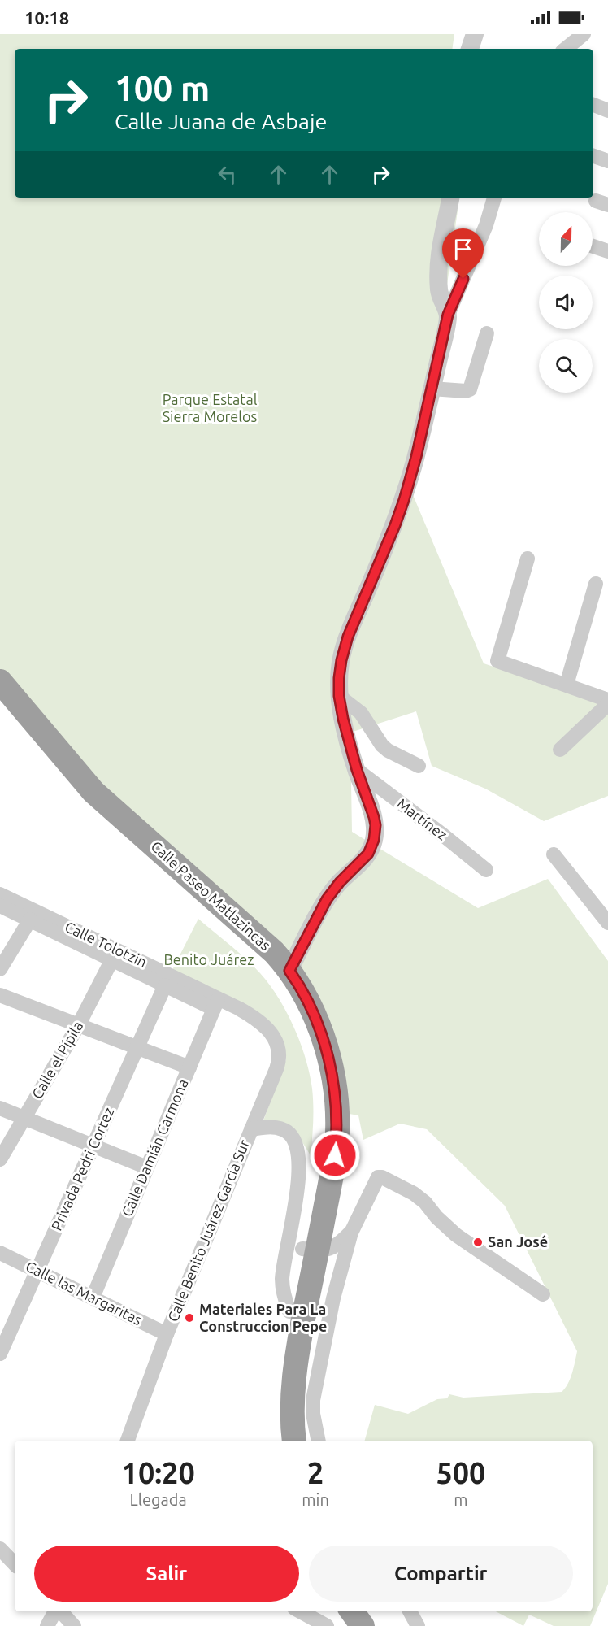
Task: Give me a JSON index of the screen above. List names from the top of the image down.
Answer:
{
  "streets": {
    "highway": ["Calle Paseo Matlazincas"],
    "street": [
      "Martínez",
      "Calle Tolotzin",
      "Calle el Pípila",
      "Calle Damián Carmona",
      "Privada Pedri Cortez",
      "Calle Benito Juárez García Sur",
      "Calle las Margaritas"
    ]
  },
  "crossings": [
    ["Calle Tolotzin", "Calle el Pípila"],
    ["Calle Tolotzin", "Calle Damián Carmona"],
    ["Calle Tolotzin", "Privada Pedri Cortez"],
    ["Calle Tolotzin", "Calle Benito Juárez García Sur"],
    ["Calle Damián Carmona", "Calle las Margaritas"],
    ["Privada Pedri Cortez", "Calle las Margaritas"],
    ["Calle Benito Juárez García Sur", "Calle las Margaritas"]
  ],
  "parks": ["Parque Estatal Sierra Morelos", "Benito Juárez"],
  "places": ["San José", "Materiales Para La Construccion Pepe"],
  "north": "top",
  "page": {
    "status": "10:18",
    "turn": ["100 m", "Calle Juana de Asbaje"],
    "eta": [
      "10:20",
      "Llegada",
      "2",
      "min",
      "500",
      "m"
    ],
    "buttons": ["Salir", "Compartir"]
  }
}
